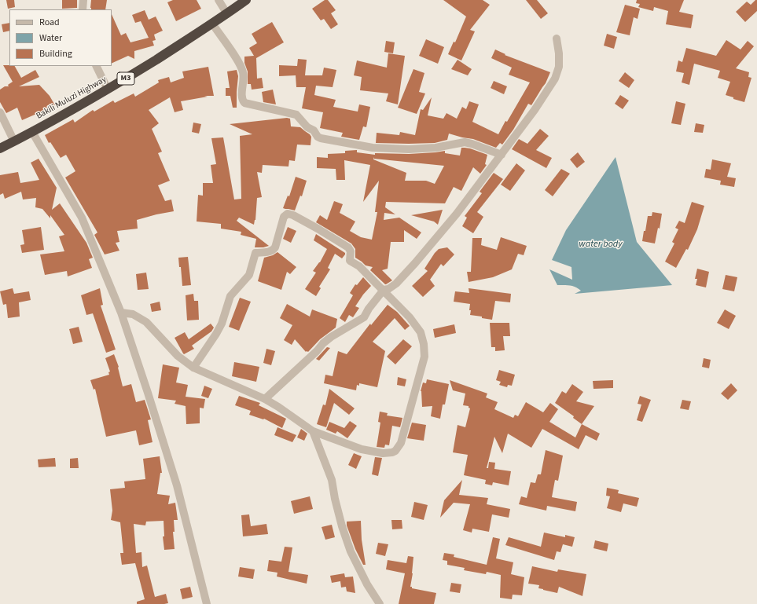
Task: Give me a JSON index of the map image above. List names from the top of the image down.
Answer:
{
  "streets": {
    "highway": ["M3", "Bakili Muluzi Highway"]
  },
  "water": ["water body"],
  "legend": ["Road", "Water", "Building"]
}
